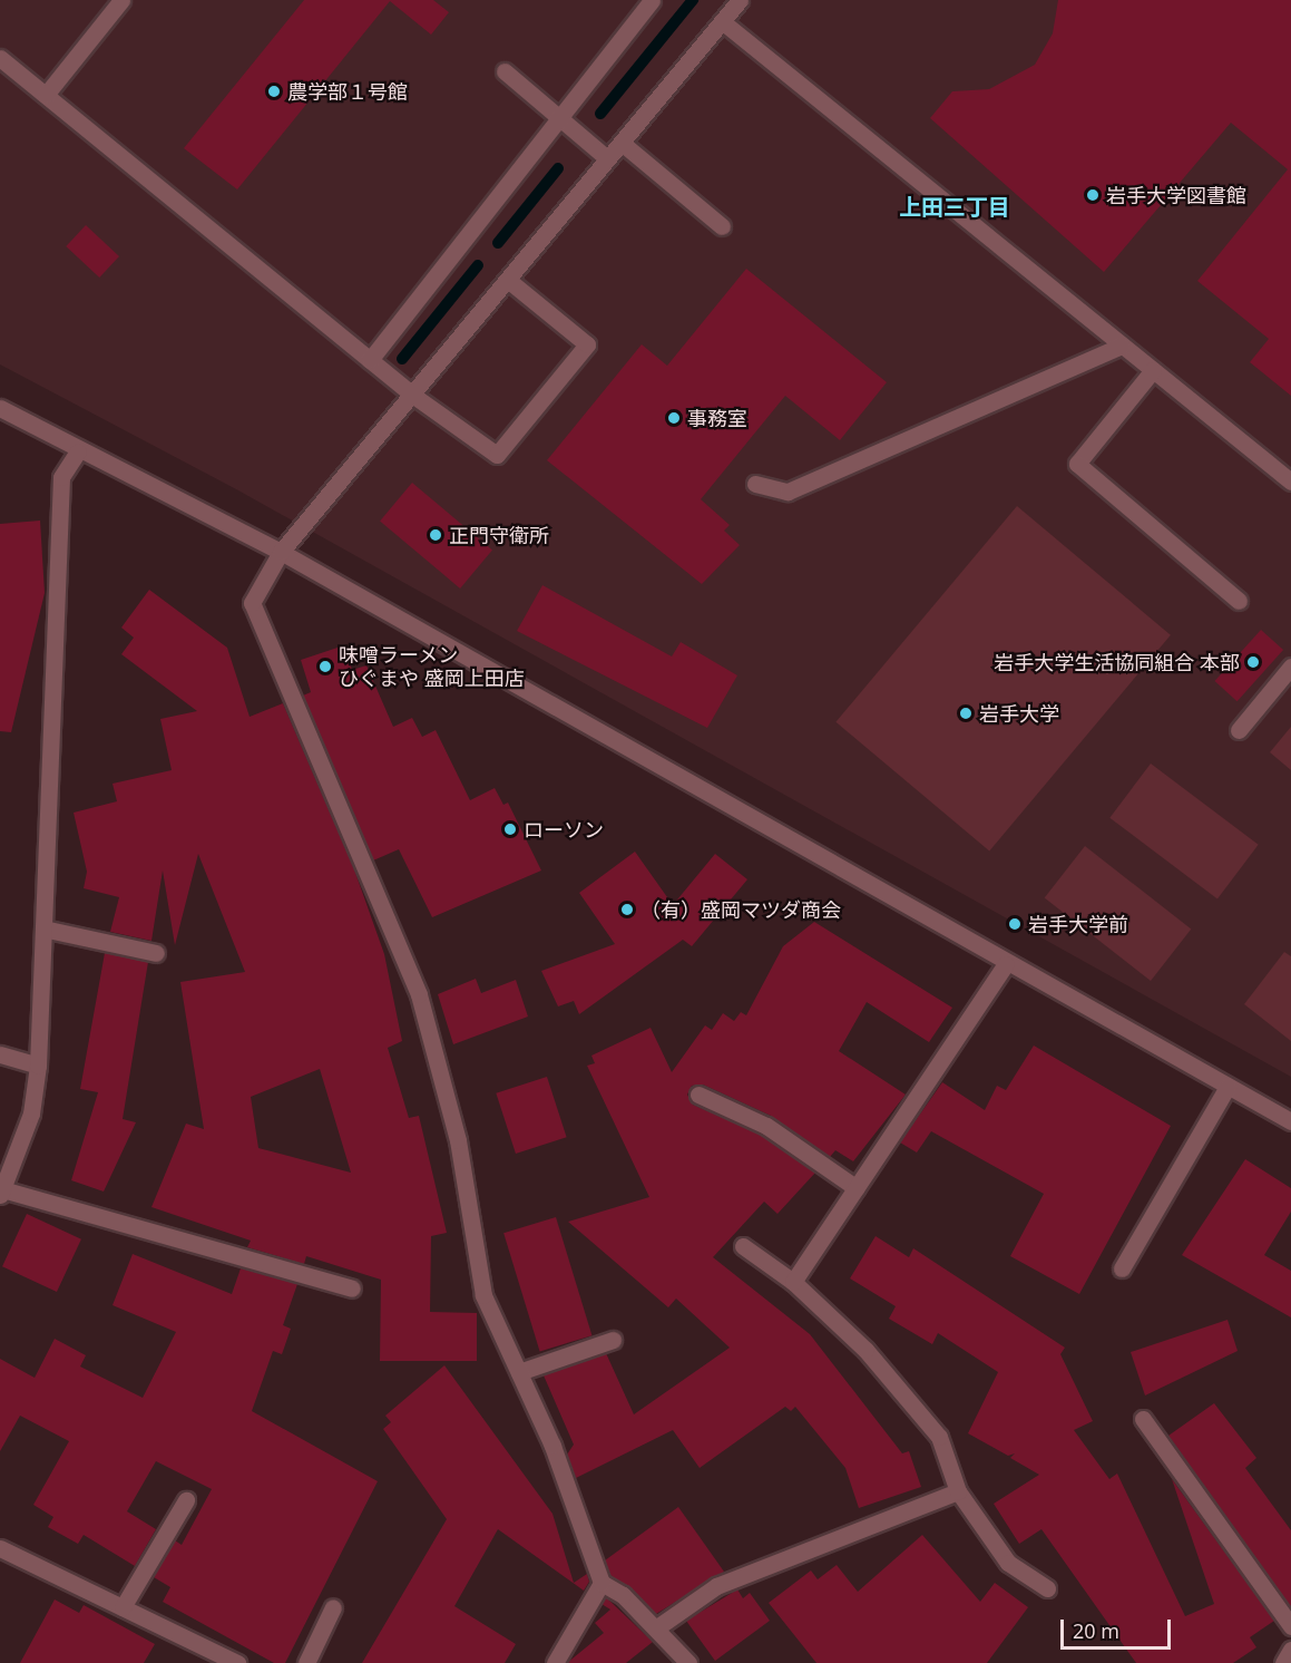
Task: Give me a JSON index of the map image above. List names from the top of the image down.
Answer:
{
  "districts": ["上田三丁目"],
  "places": [
    "農学部１号館",
    "岩手大学図書館",
    "事務室",
    "正門守衛所",
    "岩手大学生活協同組合 本部",
    "味噌ラーメン ひぐまや 盛岡上田店",
    "岩手大学",
    "ローソン",
    "（有）盛岡マツダ商会",
    "岩手大学前"
  ],
  "scale_bar": "20 m"
}
